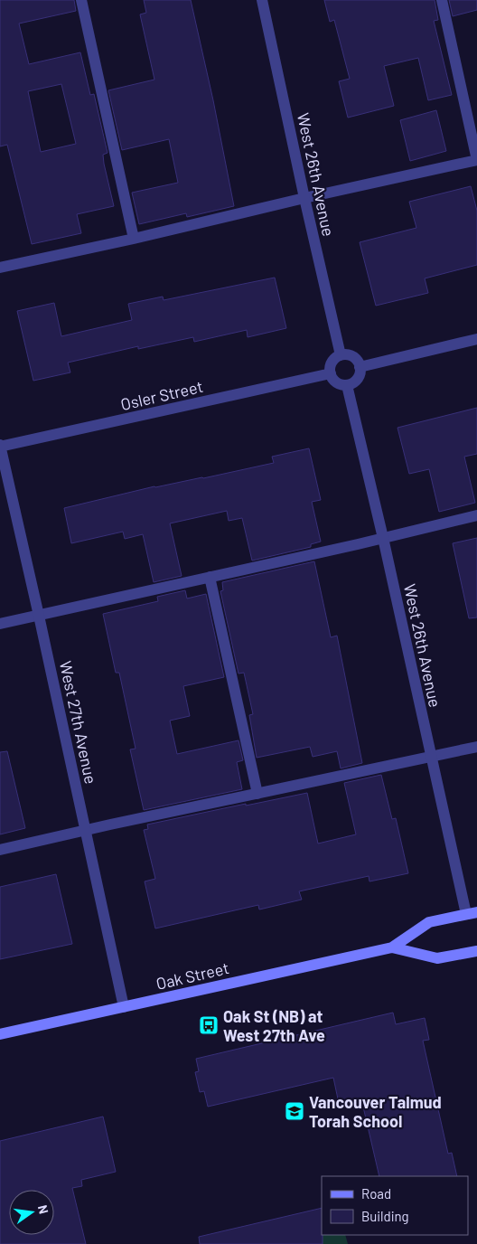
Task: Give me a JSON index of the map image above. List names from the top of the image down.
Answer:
{
  "streets": {
    "main road": ["Oak Street"],
    "street": ["West 26th Avenue", "Osler Street", "West 27th Avenue"]
  },
  "crossings": [
    ["West 26th Avenue", "Osler Street"],
    ["West 26th Avenue", "Oak Street"],
    ["Osler Street", "West 27th Avenue"],
    ["West 27th Avenue", "Oak Street"]
  ],
  "places": {
    "bus stop": ["Oak St (NB) at West 27th Ave"],
    "school or university": ["Vancouver Talmud Torah School"]
  },
  "legend": ["Road", "Building"],
  "north": "right"
}
